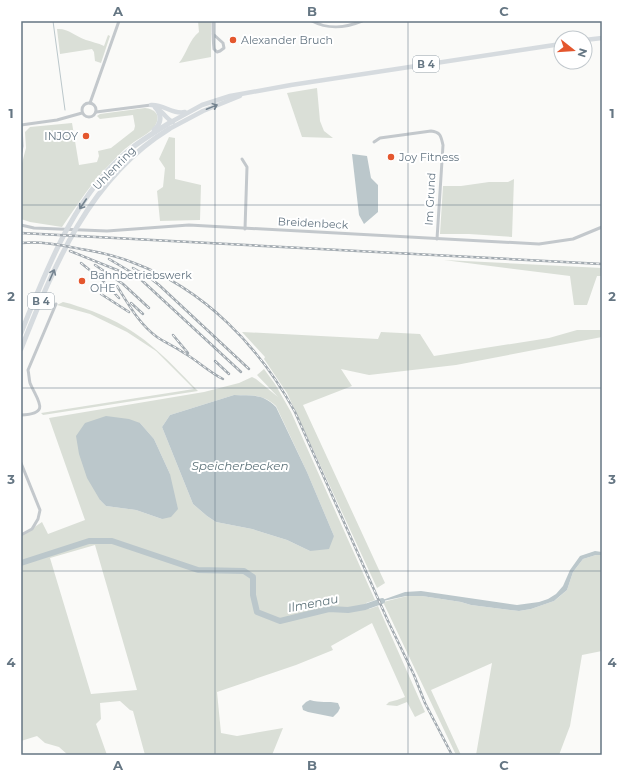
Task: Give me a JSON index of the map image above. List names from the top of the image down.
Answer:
{
  "streets": {
    "highway": ["B 4", "Uhlenring"],
    "street": ["Im Grund", "Breidenbeck"]
  },
  "crossings": [
    ["B 4", "Uhlenring"],
    ["Im Grund", "Breidenbeck"]
  ],
  "water": ["Speicherbecken", "Ilmenau"],
  "places": [
    "Alexander Bruch",
    "INJOY",
    "Joy Fitness",
    "Bahnbetriebswerk OHE"
  ],
  "north": "right",
  "grid": {
    "columns": ["A", "B", "C"],
    "rows": [
      "1",
      "2",
      "3",
      "4"
    ]
  }
}
